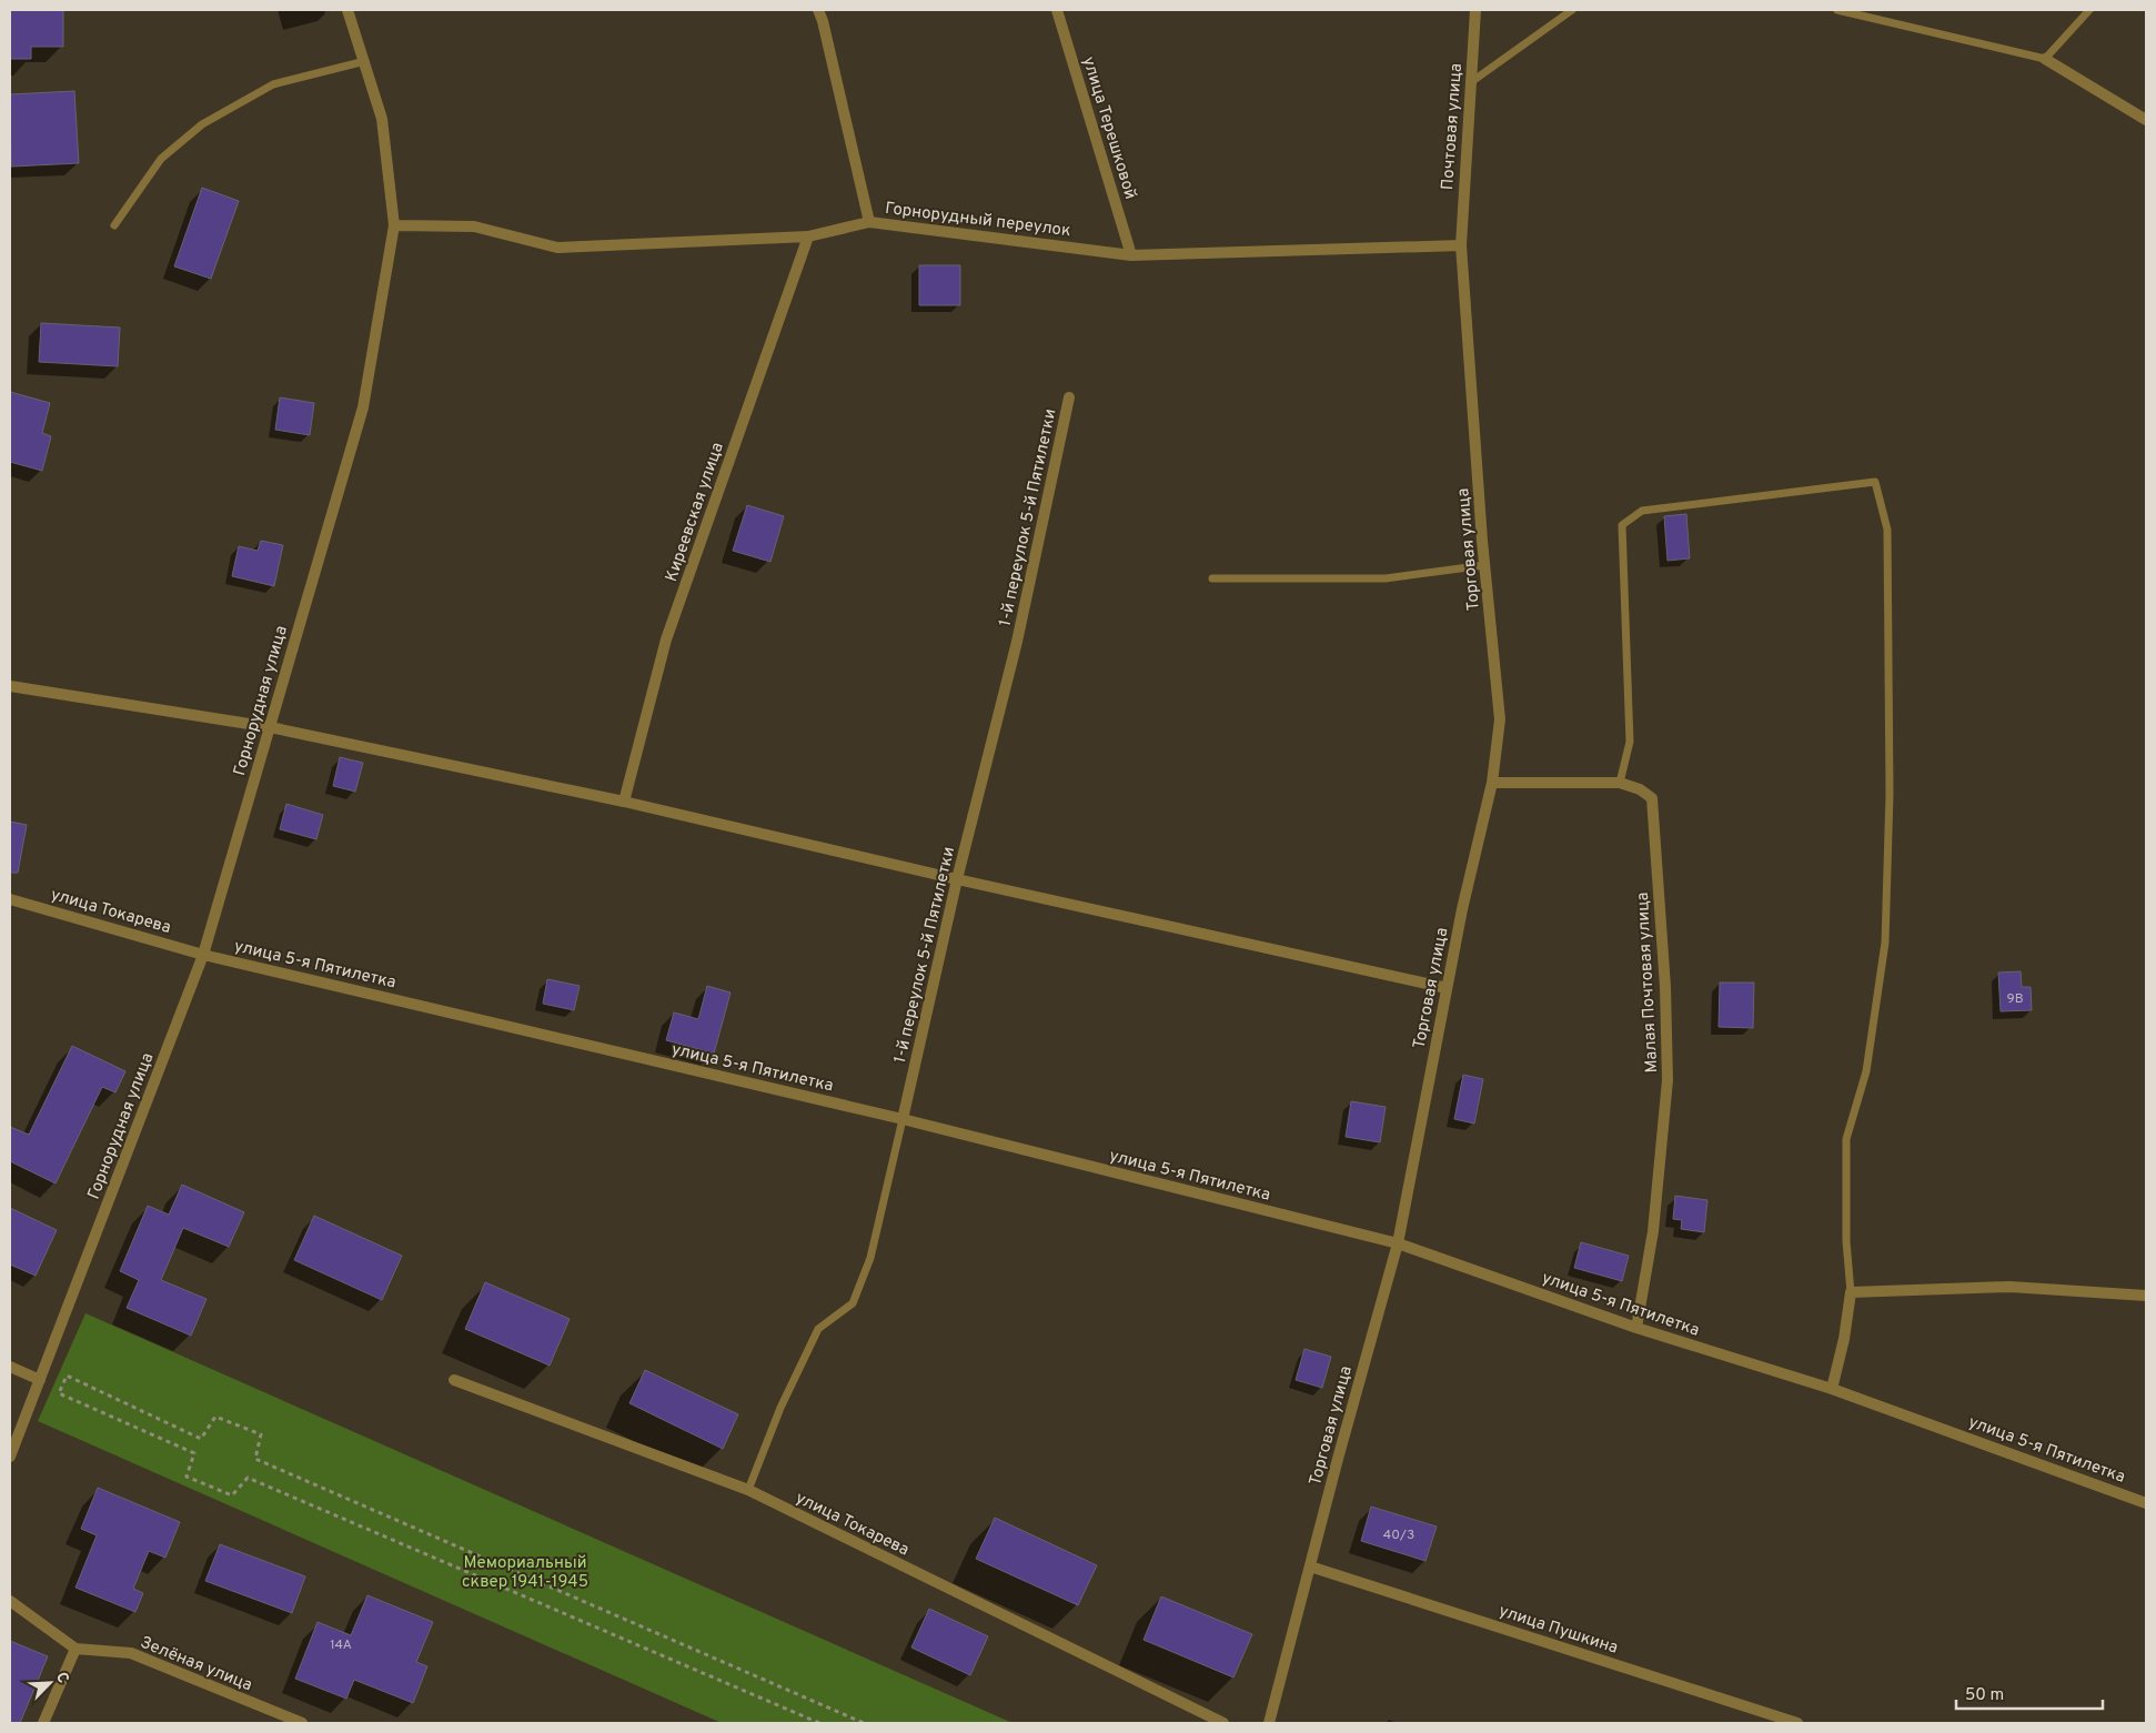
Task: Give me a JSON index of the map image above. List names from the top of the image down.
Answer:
{
  "streets": {
    "street": [
      "Почтовая улица",
      "улица Терешковой",
      "Горнорудный переулок",
      "Киреевская улица",
      "1-й переулок 5-й Пятилетки",
      "Торговая улица",
      "Горнорудная улица",
      "улица Токарева",
      "улица 5-я Пятилетка",
      "Малая Почтовая улица",
      "улица Пушкина",
      "Зелёная улица"
    ]
  },
  "crossings": [
    ["Почтовая улица", "Горнорудный переулок"],
    ["Почтовая улица", "Торговая улица"],
    ["улица Терешковой", "Горнорудный переулок"],
    ["Горнорудный переулок", "Киреевская улица"],
    ["Горнорудный переулок", "Торговая улица"],
    ["Горнорудный переулок", "Горнорудная улица"],
    ["1-й переулок 5-й Пятилетки", "улица Токарева"],
    ["1-й переулок 5-й Пятилетки", "улица 5-я Пятилетка"],
    ["Торговая улица", "улица 5-я Пятилетка"],
    ["Торговая улица", "Малая Почтовая улица"],
    ["Торговая улица", "улица Пушкина"],
    ["Горнорудная улица", "улица Токарева"],
    ["Горнорудная улица", "улица 5-я Пятилетка"],
    ["улица Токарева", "улица 5-я Пятилетка"],
    ["улица 5-я Пятилетка", "Малая Почтовая улица"]
  ],
  "parks": ["Мемориальный сквер 1941-1945"],
  "house_numbers": ["9В", "40/3", "14А"],
  "scale_bar": "50 m",
  "north": "top right"
}
